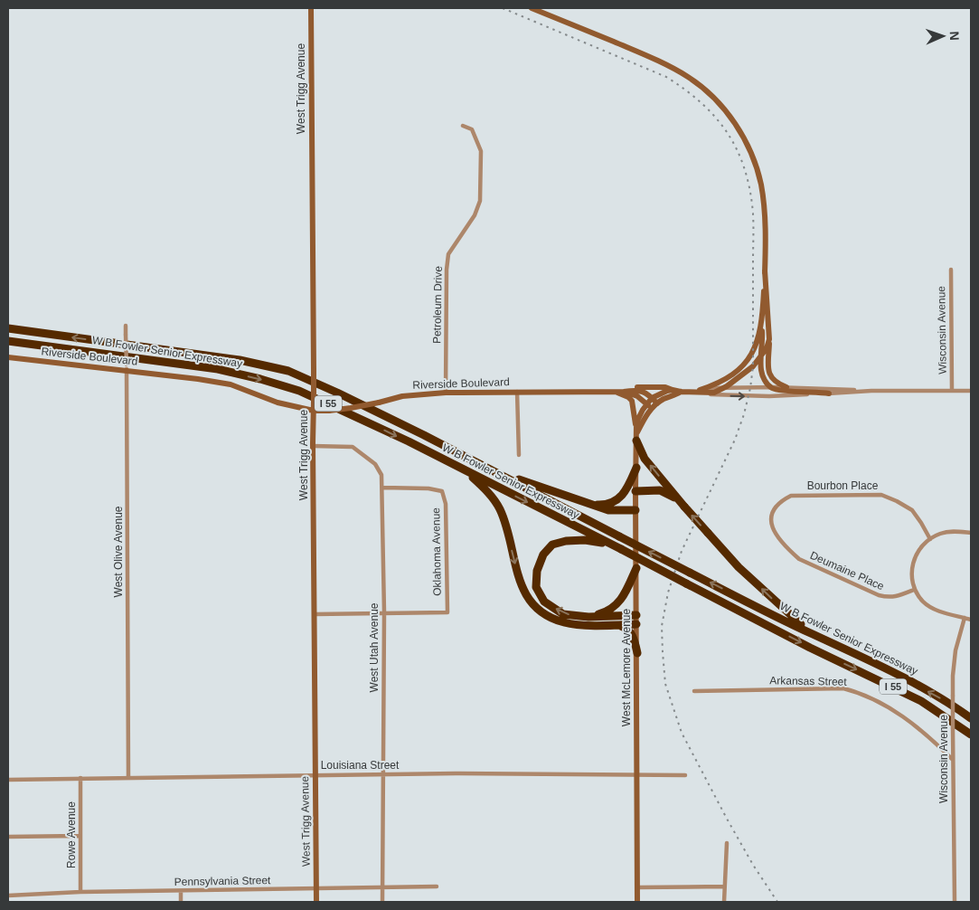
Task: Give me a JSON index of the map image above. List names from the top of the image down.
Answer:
{
  "streets": {
    "highway": ["W B Fowler Senior Expressway", "I 55"],
    "street": [
      "West Trigg Avenue",
      "Petroleum Drive",
      "Wisconsin Avenue",
      "Riverside Boulevard",
      "Bourbon Place",
      "West Olive Avenue",
      "Oklahoma Avenue",
      "Deumaine Place",
      "West Utah Avenue",
      "West McLemore Avenue",
      "Arkansas Street",
      "Louisiana Street",
      "Rowe Avenue",
      "Pennsylvania Street"
    ]
  },
  "crossings": [
    ["West Trigg Avenue", "Riverside Boulevard"],
    ["West Trigg Avenue", "West Utah Avenue"],
    ["West Trigg Avenue", "Louisiana Street"],
    ["West Trigg Avenue", "Pennsylvania Street"],
    ["Petroleum Drive", "Riverside Boulevard"],
    ["Wisconsin Avenue", "Arkansas Street"],
    ["Riverside Boulevard", "West Olive Avenue"],
    ["Riverside Boulevard", "West McLemore Avenue"],
    ["Bourbon Place", "Deumaine Place"],
    ["West Olive Avenue", "Louisiana Street"],
    ["Oklahoma Avenue", "West Utah Avenue"],
    ["West Utah Avenue", "Louisiana Street"],
    ["West Utah Avenue", "Pennsylvania Street"],
    ["West McLemore Avenue", "Louisiana Street"],
    ["Louisiana Street", "Rowe Avenue"],
    ["Rowe Avenue", "Pennsylvania Street"]
  ],
  "north": "right"
}
